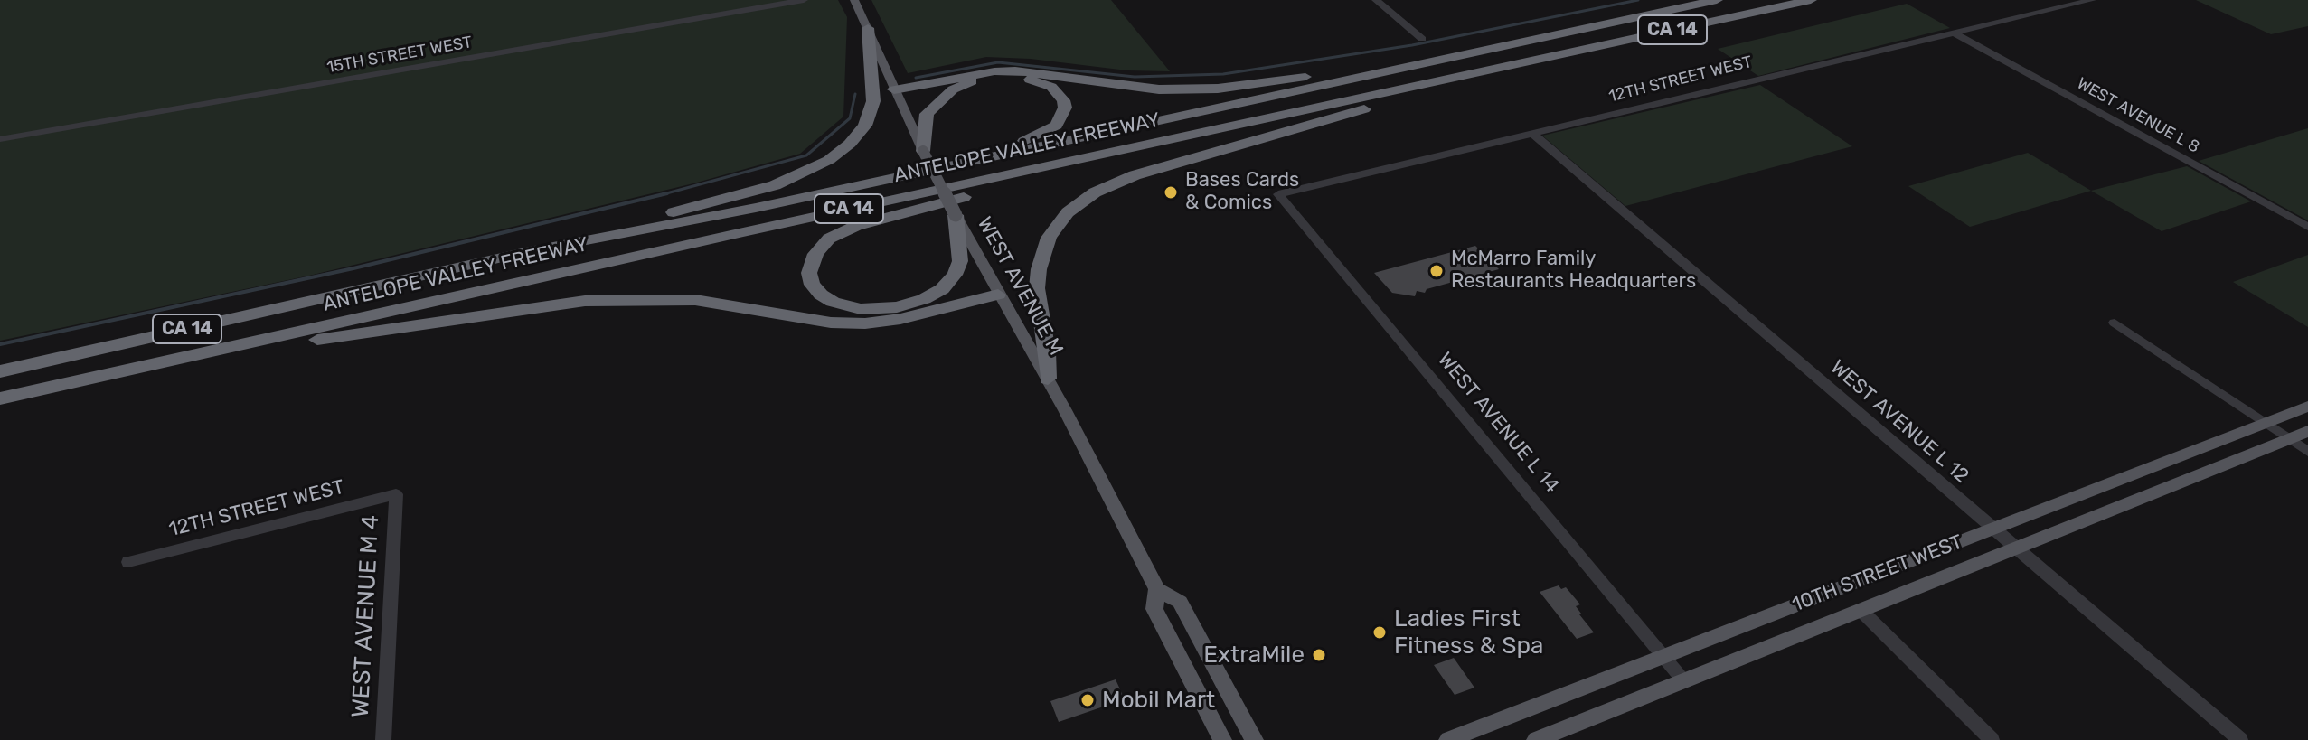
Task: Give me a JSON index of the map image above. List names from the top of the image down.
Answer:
{
  "streets": {
    "highway": ["CA 14", "ANTELOPE VALLEY FREEWAY"],
    "main road": ["WEST AVENUE M", "10TH STREET WEST"],
    "street": [
      "15TH STREET WEST",
      "12TH STREET WEST",
      "WEST AVENUE L 8",
      "WEST AVENUE L 12",
      "WEST AVENUE L 14",
      "WEST AVENUE M 4"
    ]
  },
  "crossings": [
    ["12TH STREET WEST", "WEST AVENUE L 8"],
    ["12TH STREET WEST", "WEST AVENUE L 12"],
    ["12TH STREET WEST", "WEST AVENUE L 14"],
    ["12TH STREET WEST", "WEST AVENUE M 4"],
    ["WEST AVENUE L 12", "10TH STREET WEST"],
    ["WEST AVENUE L 14", "10TH STREET WEST"]
  ],
  "places": [
    "Bases Cards & Comics",
    "McMarro Family Restaurants Headquarters",
    "Ladies First Fitness & Spa",
    "ExtraMile",
    "Mobil Mart"
  ]
}
